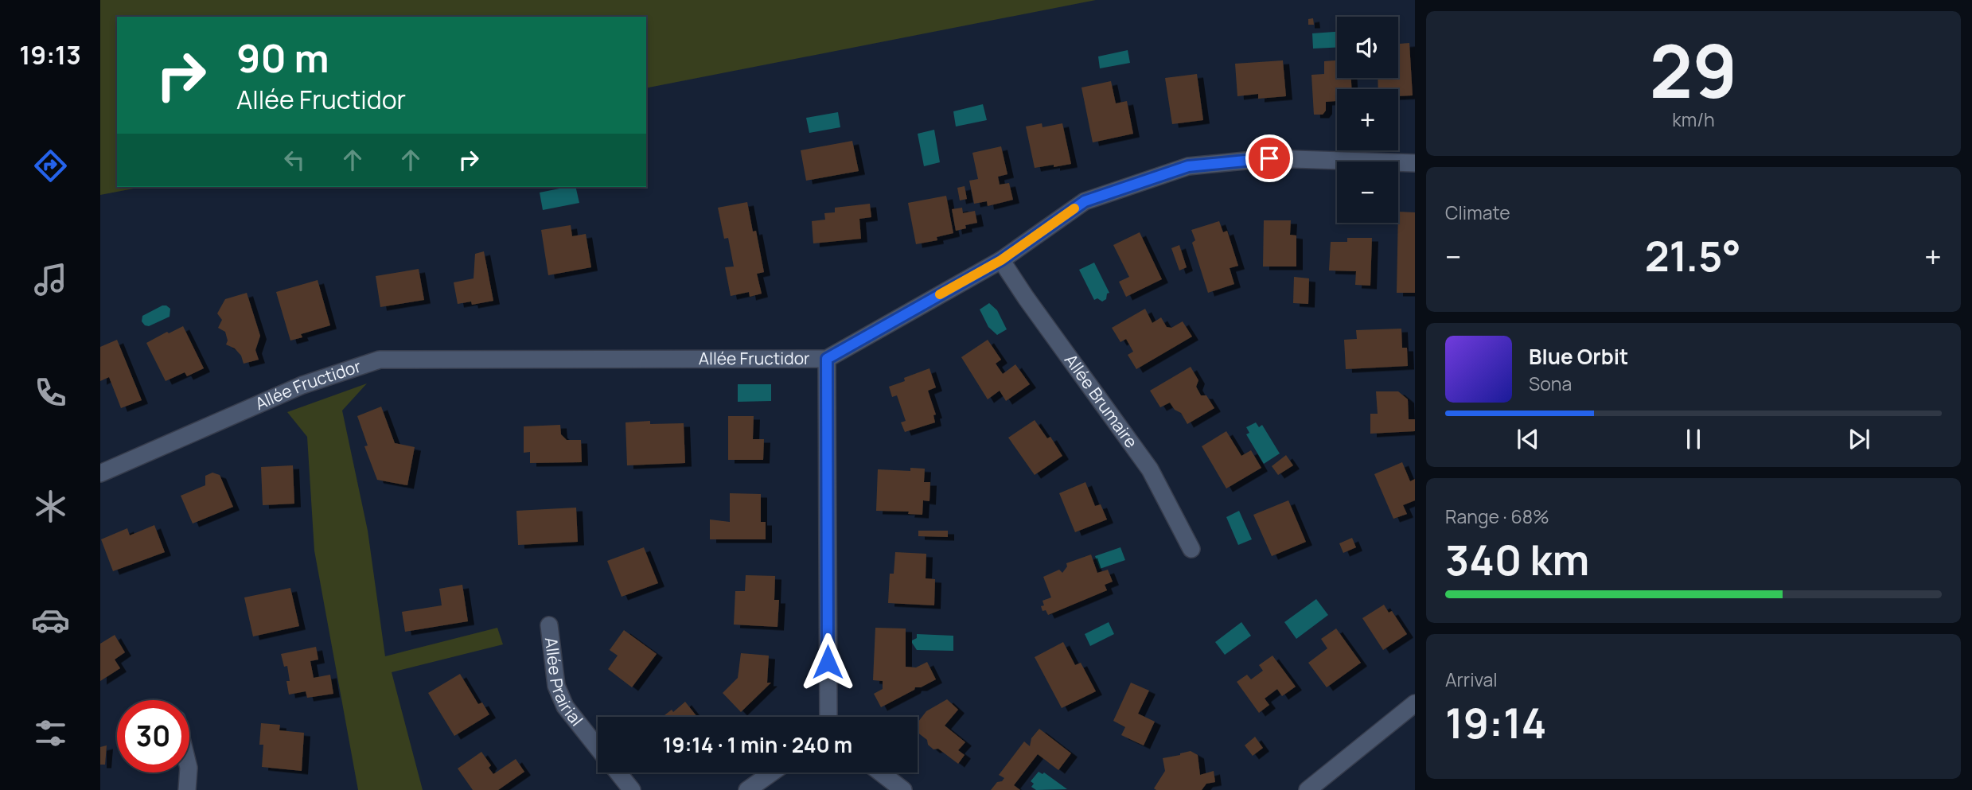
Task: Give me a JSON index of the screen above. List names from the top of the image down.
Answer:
{
  "streets": {
    "street": ["Allée Fructidor", "Allée Brumaire", "Allée Prairial"]
  },
  "crossings": [
    ["Allée Fructidor", "Allée Brumaire"]
  ],
  "page": {
    "tabs": "19:13",
    "tile": [
      ["29", "km/h"],
      "Climate",
      ["Range · 68%", "340 km"],
      ["Arrival", "19:14"]
    ],
    "map_buttons": ["+", "−"],
    "turn": ["90 m", "Allée Fructidor"],
    "heat": ["−", "21.5°", "+"],
    "song": ["Blue Orbit", "Sona"],
    "limit": "30",
    "trip": "19:14 · 1 min · 240 m"
  }
}
